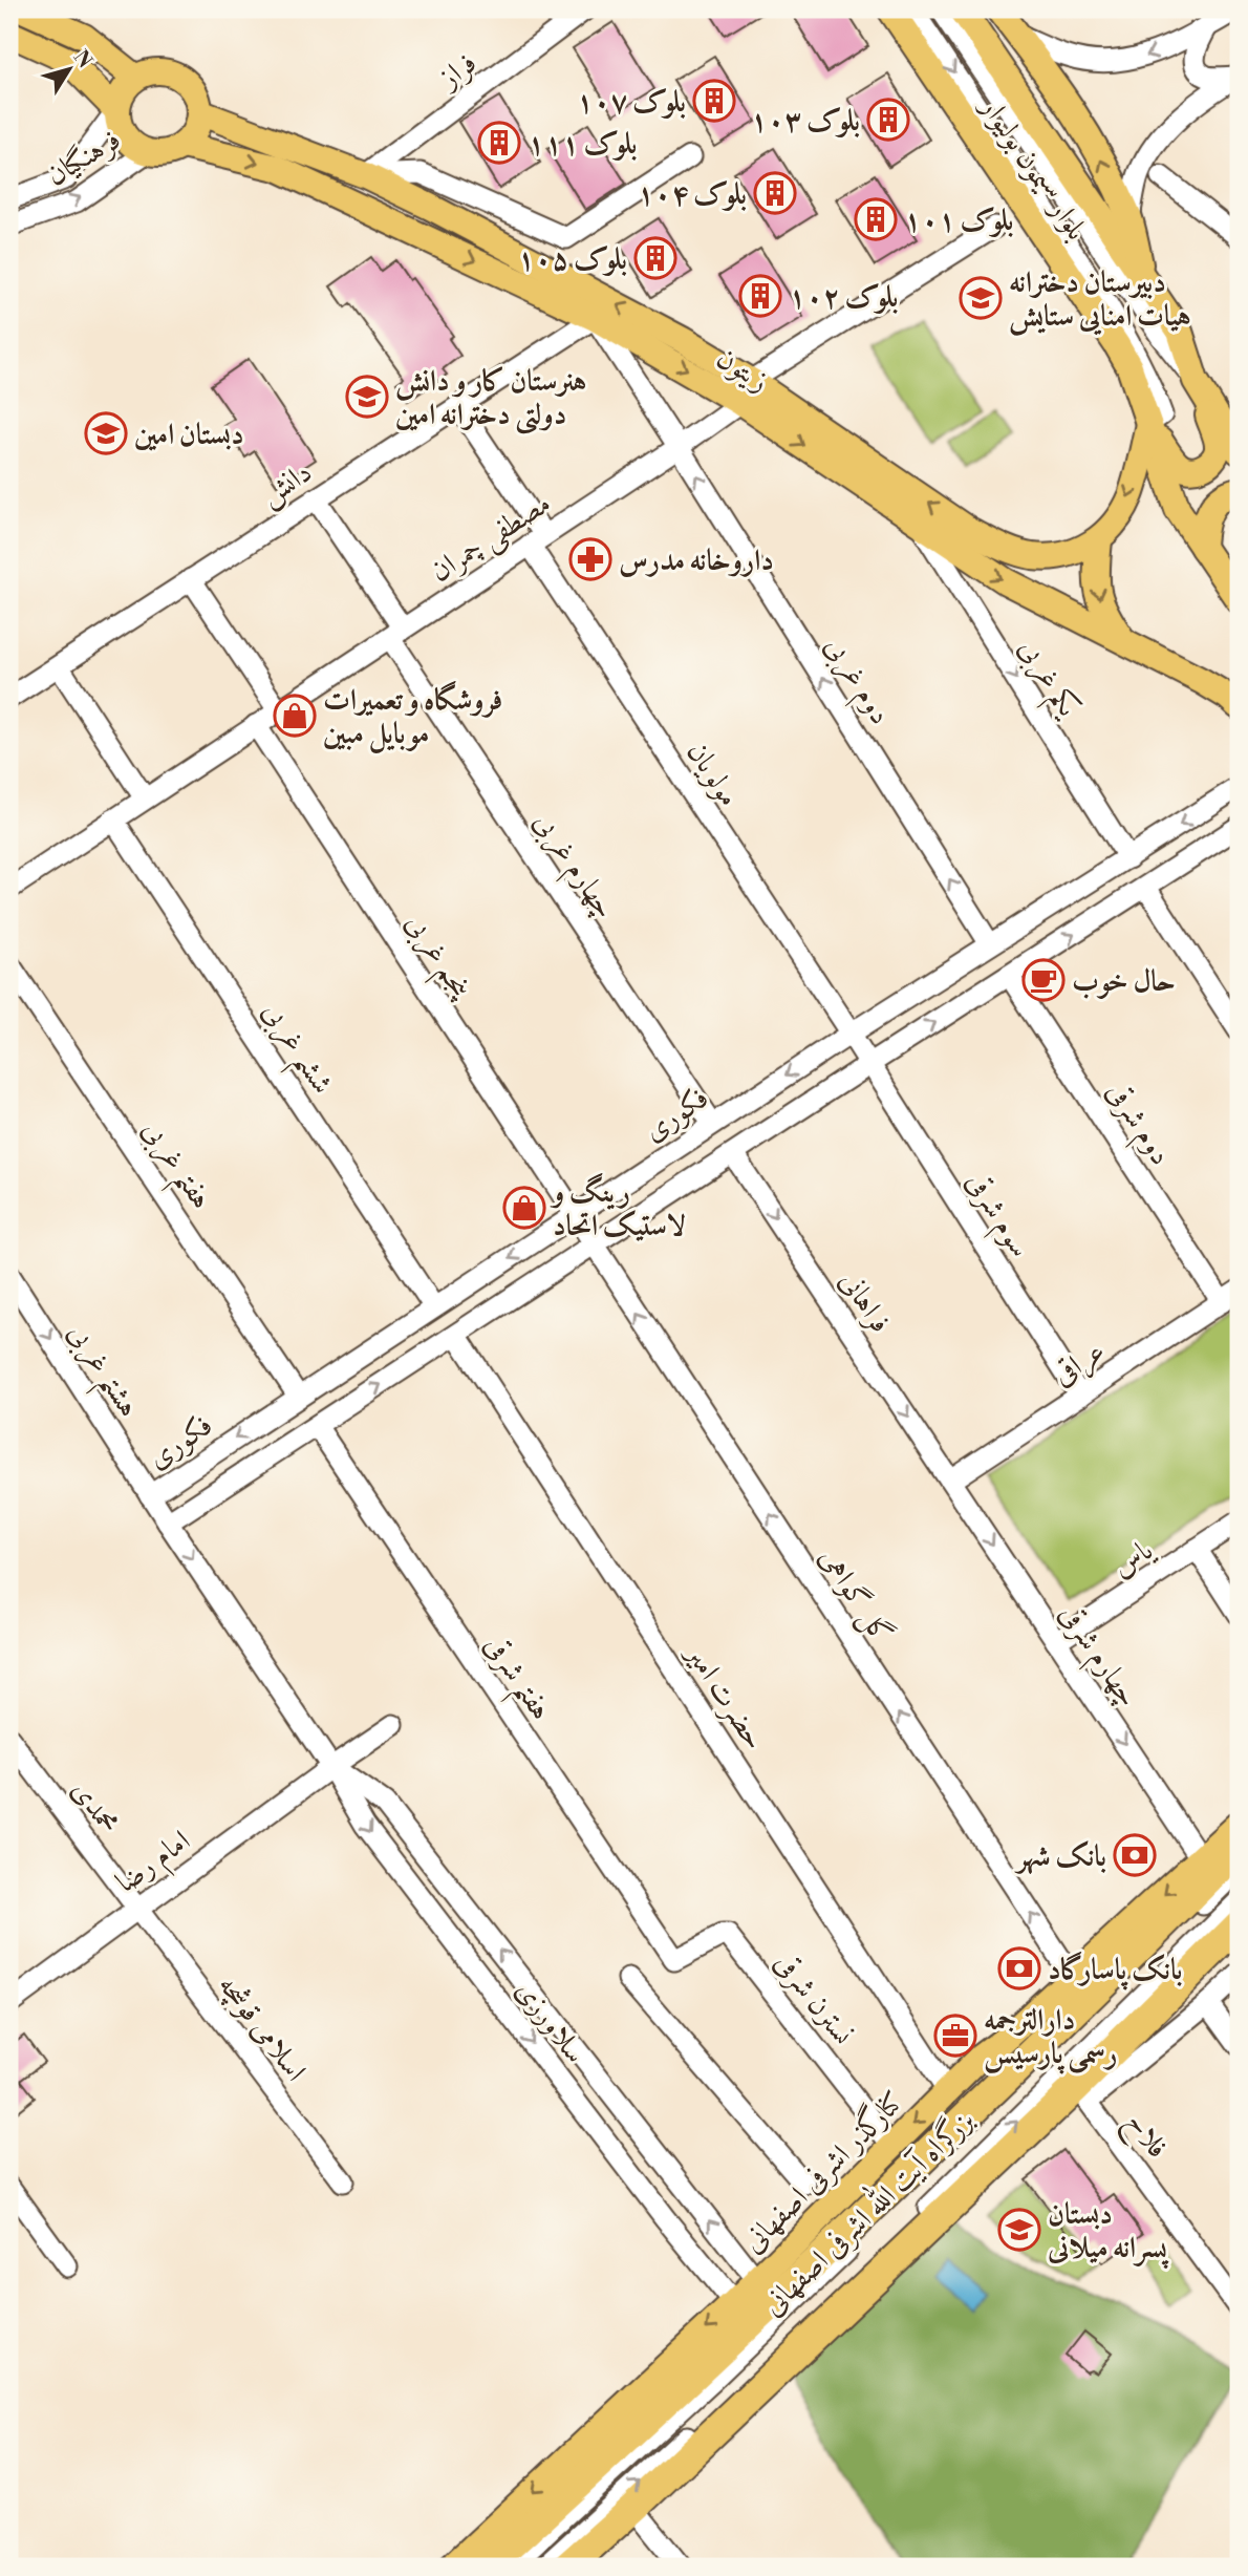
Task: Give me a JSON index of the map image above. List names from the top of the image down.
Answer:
{
  "streets": {
    "highway": ["بزرگراه آیت الله اشرفی اصفهانی"],
    "main road": ["بلوار سیمون بولیوار", "زیتون", "کنارگذر اشرفی اصفهانی"],
    "street": [
      "فراز",
      "فرهنگیان",
      "دانش",
      "مصطفی چمران",
      "یکم غربی",
      "دوم غربی",
      "مولویان",
      "چهارم غربی",
      "پنجم غربی",
      "ششم غربی",
      "فکوری",
      "دوم شرقی",
      "هفتم غربی",
      "سوم شرقی",
      "فراهانی",
      "عراقی",
      "هشتم غربی",
      "یاس",
      "گل گواهی",
      "چهارم شرقی",
      "هفتم شرقی",
      "حضرت امیر",
      "محمدی",
      "امام رضا",
      "نسترن شرقی",
      "سلاورزی",
      "اسلامی قوشچه",
      "فلاح"
    ]
  },
  "crossings": [
    ["فراز", "زیتون"],
    ["فرهنگیان", "زیتون"],
    ["بلوار سیمون بولیوار", "زیتون"],
    ["زیتون", "دانش"],
    ["زیتون", "مصطفی چمران"],
    ["زیتون", "یکم غربی"],
    ["زیتون", "دوم غربی"],
    ["دانش", "دوم غربی"],
    ["دانش", "مولویان"],
    ["دانش", "چهارم غربی"],
    ["مصطفی چمران", "دوم غربی"],
    ["مصطفی چمران", "مولویان"],
    ["مصطفی چمران", "چهارم غربی"],
    ["مصطفی چمران", "پنجم غربی"],
    ["مصطفی چمران", "ششم غربی"],
    ["یکم غربی", "فکوری"],
    ["دوم غربی", "فکوری"],
    ["مولویان", "فکوری"],
    ["مولویان", "سوم شرقی"],
    ["چهارم غربی", "فکوری"],
    ["پنجم غربی", "فکوری"],
    ["پنجم غربی", "گل گواهی"],
    ["ششم غربی", "فکوری"],
    ["فکوری", "هفتم غربی"],
    ["فکوری", "هشتم غربی"],
    ["فکوری", "سلاورزی"],
    ["دوم شرقی", "عراقی"],
    ["سوم شرقی", "عراقی"],
    ["فراهانی", "عراقی"],
    ["فراهانی", "چهارم شرقی"],
    ["عراقی", "چهارم شرقی"],
    ["هشتم غربی", "سلاورزی"],
    ["یاس", "چهارم شرقی"],
    ["گل گواهی", "کنارگذر اشرفی اصفهانی"],
    ["چهارم شرقی", "کنارگذر اشرفی اصفهانی"],
    ["هفتم شرقی", "نسترن شرقی"],
    ["حضرت امیر", "کنارگذر اشرفی اصفهانی"],
    ["محمدی", "امام رضا"],
    ["محمدی", "اسلامی قوشچه"],
    ["امام رضا", "سلاورزی"],
    ["امام رضا", "اسلامی قوشچه"],
    ["نسترن شرقی", "کنارگذر اشرفی اصفهانی"],
    ["سلاورزی", "کنارگذر اشرفی اصفهانی"]
  ],
  "one_way": [
    "یکم غربی",
    "دوم غربی",
    "فراهانی",
    "هشتم غربی",
    "گل گواهی",
    "چهارم شرقی",
    "کنارگذر اشرفی اصفهانی"
  ],
  "places": {
    "building": [
      "بلوک ۱۰۷",
      "بلوک ۱۰۳",
      "بلوک ۱۱۱",
      "بلوک ۱۰۴",
      "بلوک ۱۰۱",
      "بلوک ۱۰۵",
      "بلوک ۱۰۲"
    ],
    "school or university": [
      "دبیرستان دخترانه هیات امنایی ستایش",
      "هنرستان کار و دانش دولتی دخترانه امین",
      "دبستان امین",
      "دبستان پسرانه میلانی"
    ],
    "pharmacy": ["داروخانه مدرس"],
    "shop": ["فروشگاه و تعمیرات موبایل مبین", "رینگ و لاستیک اتحاد"],
    "cafe": ["حال خوب"],
    "bank": ["بانک شهر", "بانک پاسارگاد"],
    "office": ["دارالترجمه رسمی پارسیس"]
  },
  "north": "top right"
}
